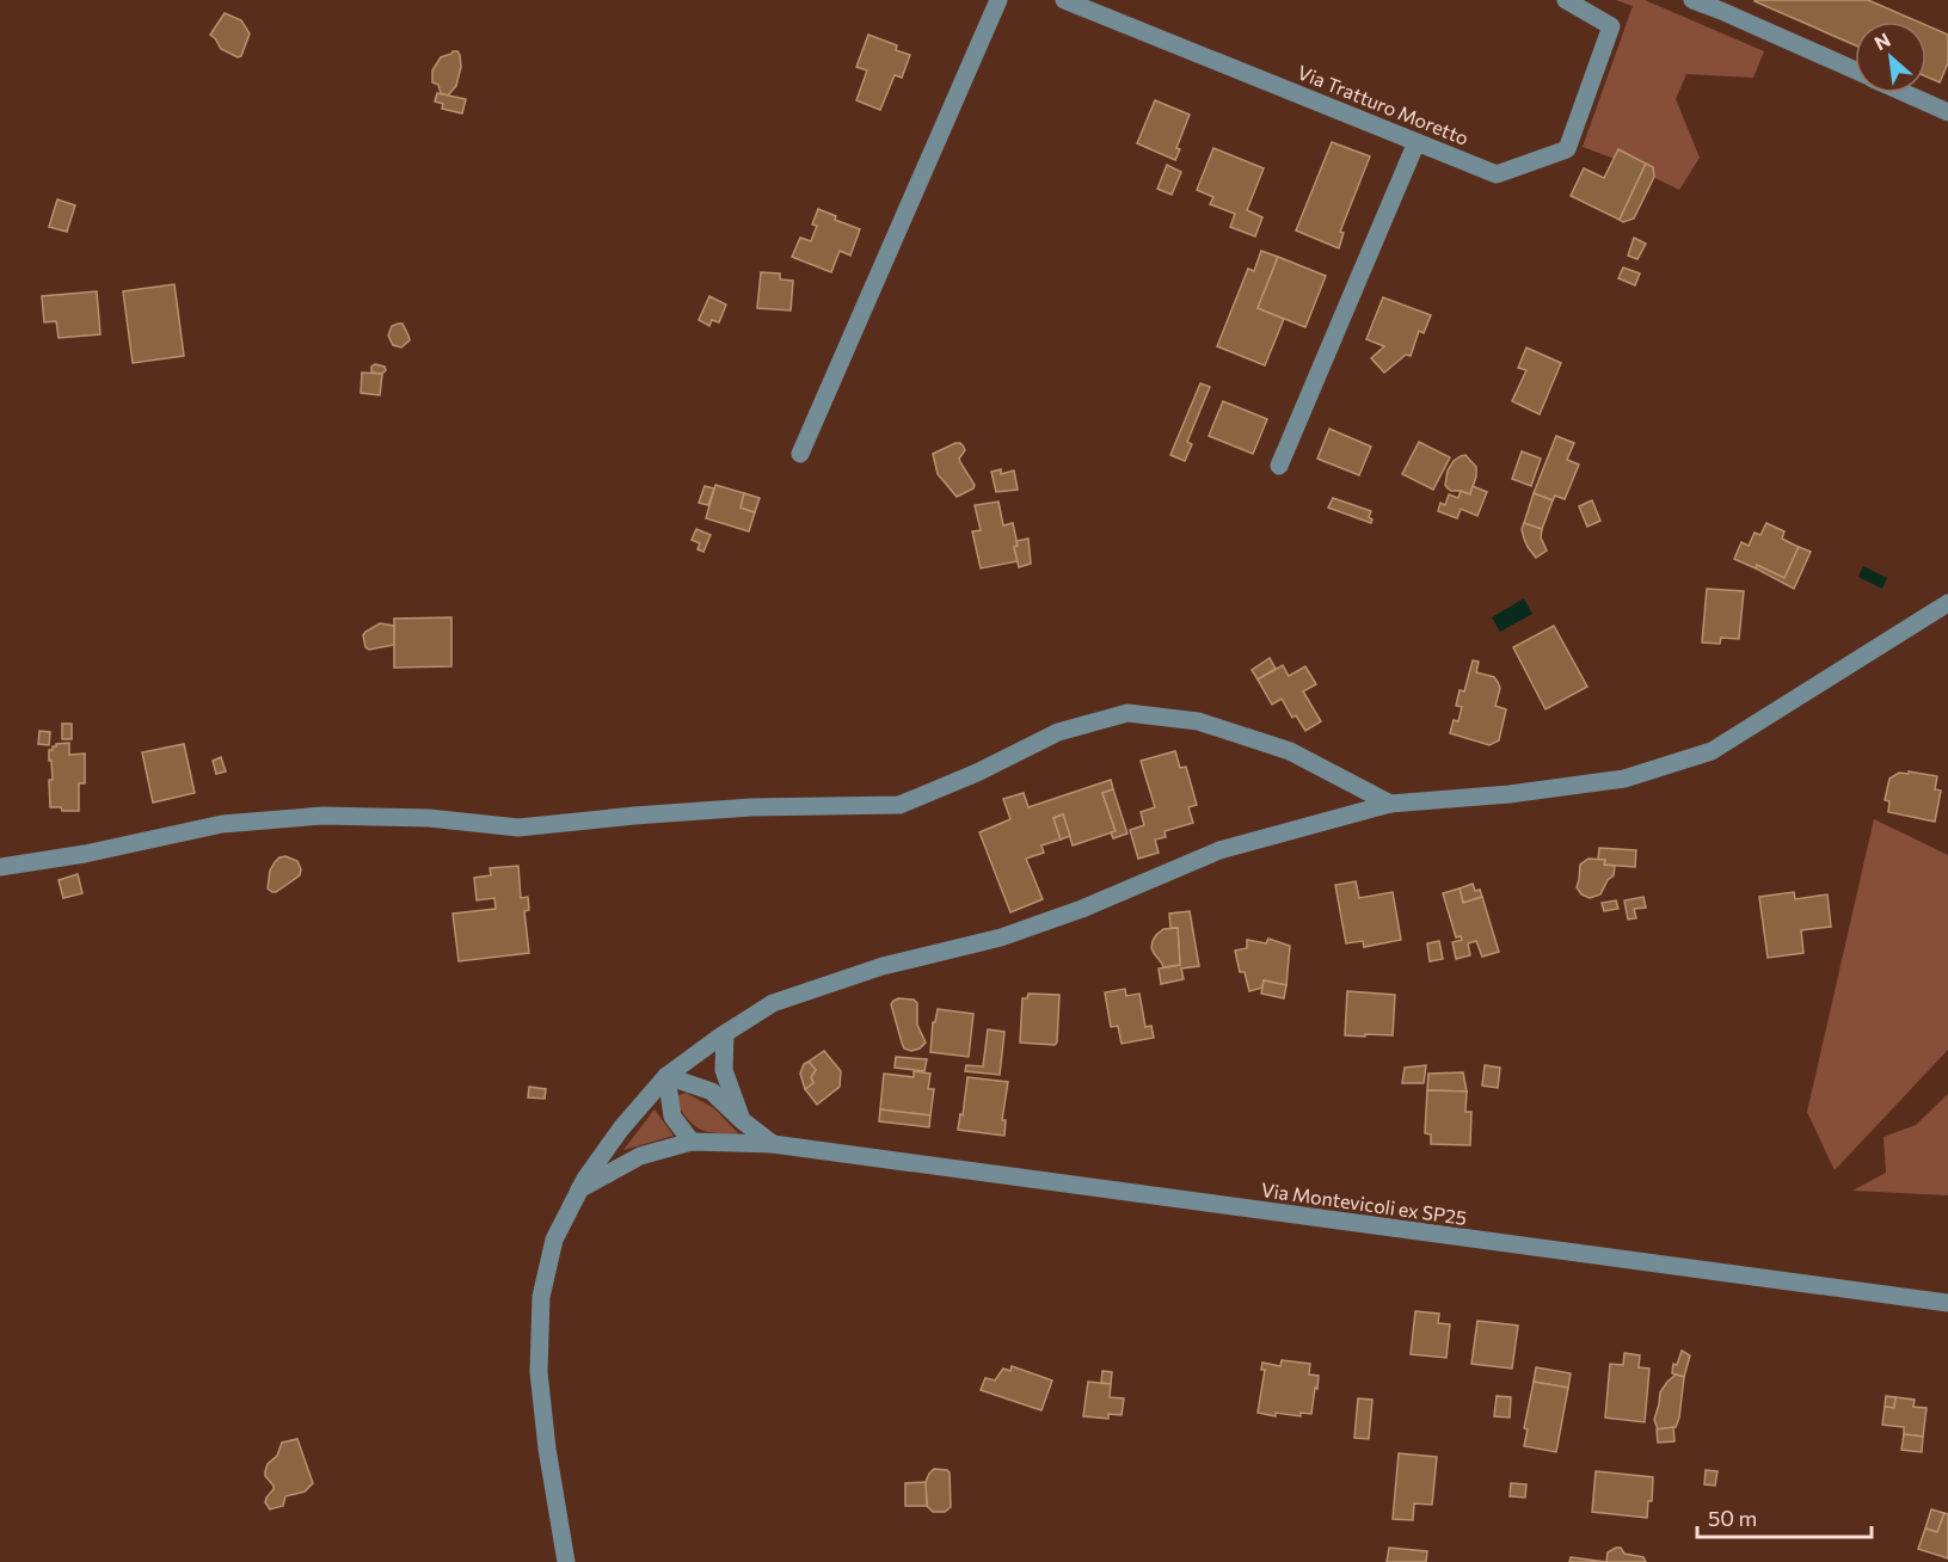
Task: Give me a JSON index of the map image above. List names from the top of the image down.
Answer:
{
  "streets": {
    "street": ["Via Tratturo Moretto", "Via Montevicoli ex SP25"]
  },
  "scale_bar": "50 m",
  "north": "top left"
}
